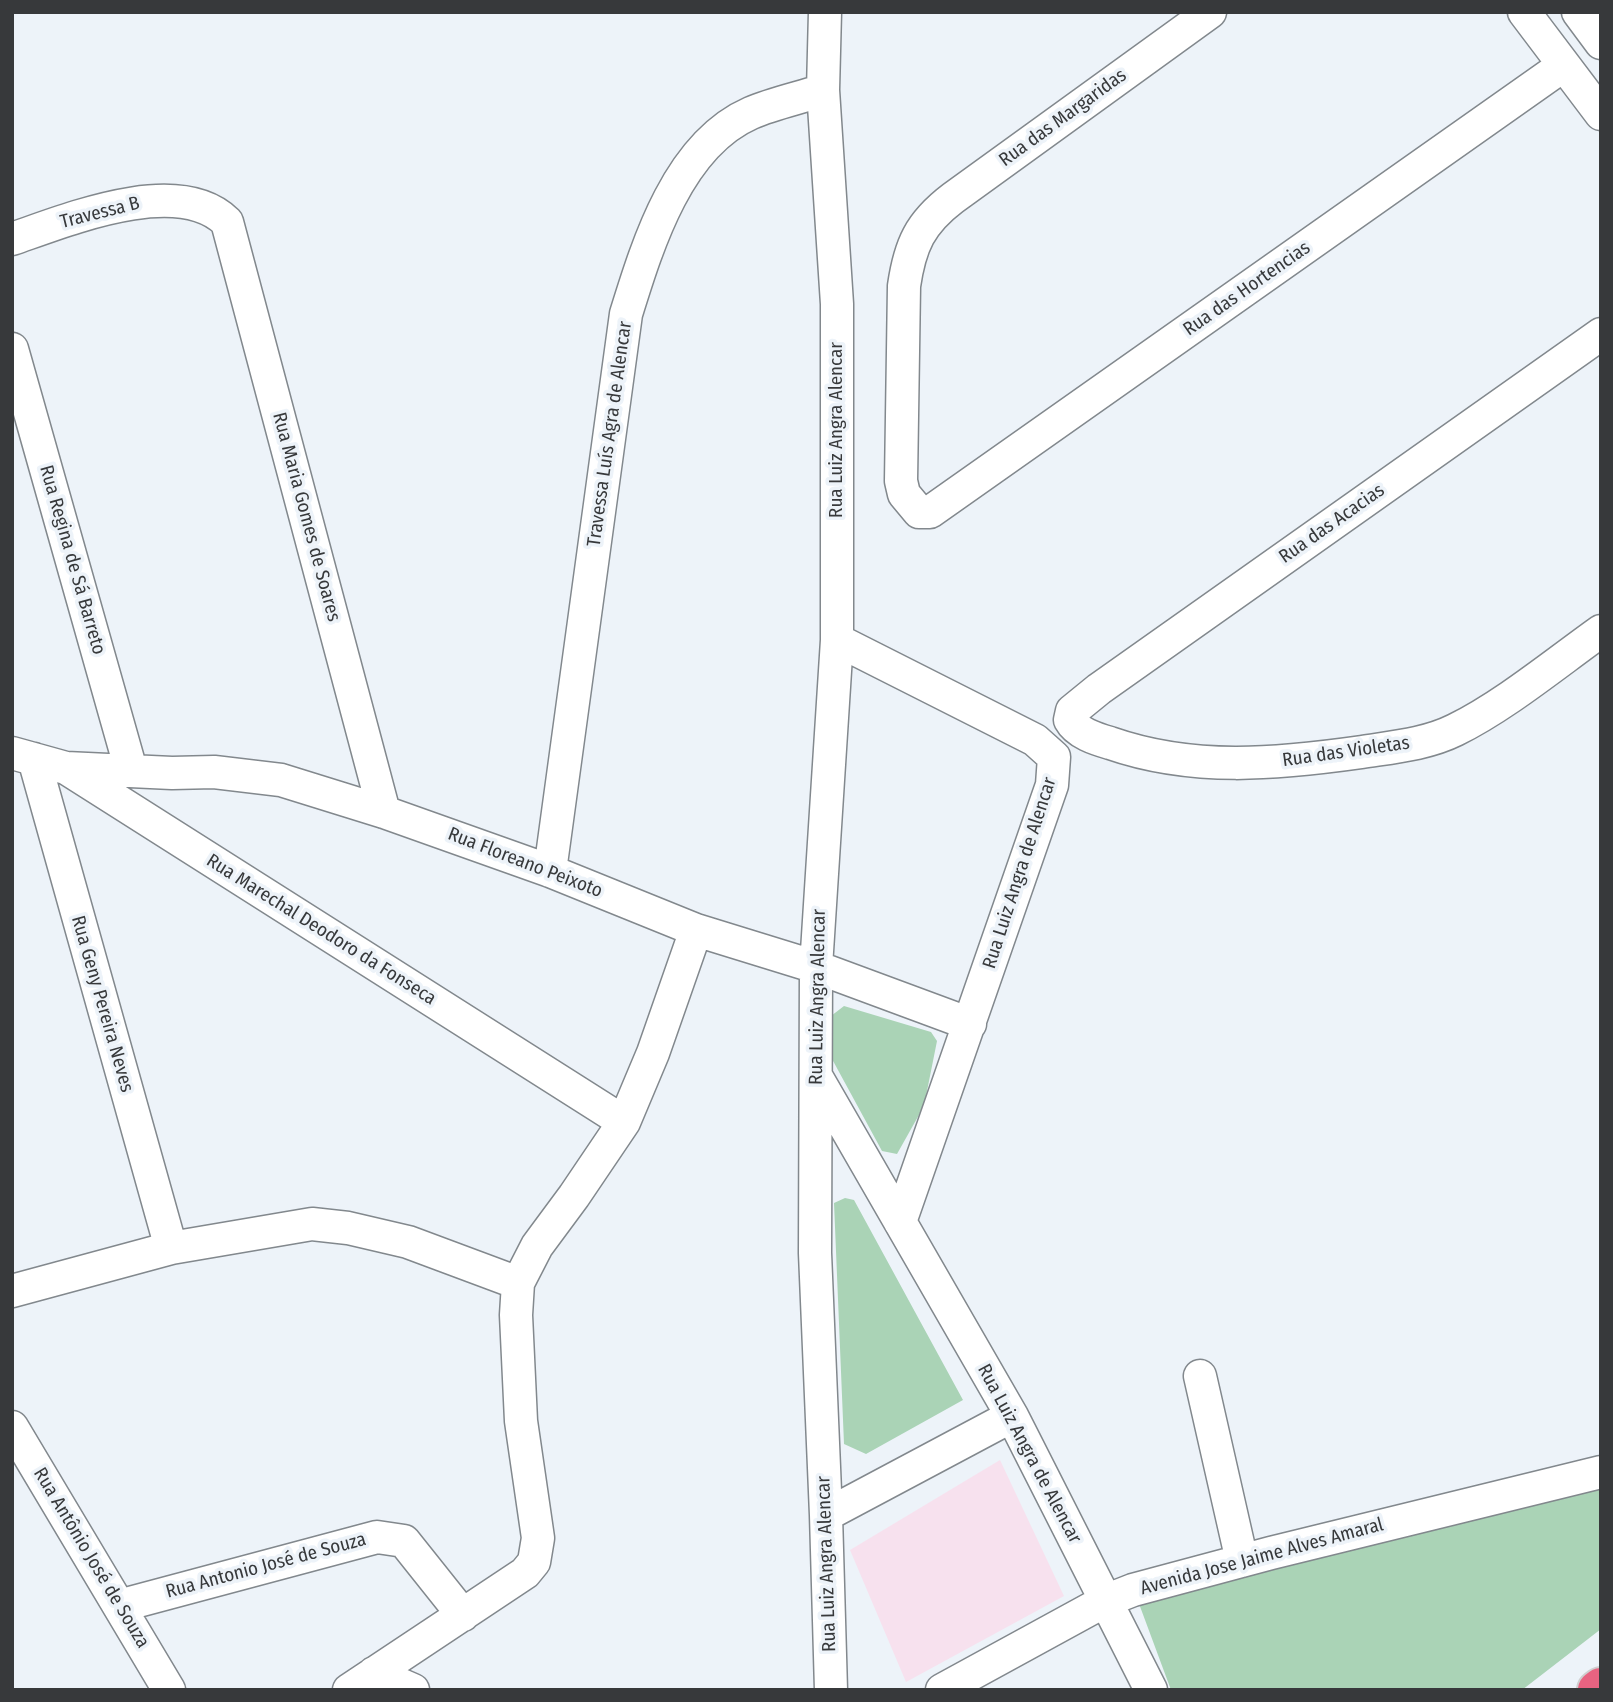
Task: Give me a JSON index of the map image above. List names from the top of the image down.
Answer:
{
  "streets": {
    "street": [
      "Rua das Margaridas",
      "Travessa B",
      "Rua das Hortencias",
      "Rua Luiz Angra Alencar",
      "Travessa Luís Agra de Alencar",
      "Rua Maria Gomes de Soares",
      "Rua das Acacias",
      "Rua Regina de Sá Barreto",
      "Rua das Violetas",
      "Rua Floreano Peixoto",
      "Rua Luiz Angra de Alencar",
      "Rua Marechal Deodoro da Fonseca",
      "Rua Geny Pereira Neves",
      "Avenida Jose Jaime Alves Amaral",
      "Rua Antônio José de Souza",
      "Rua Antonio José de Souza"
    ]
  },
  "crossings": [
    ["Rua das Margaridas", "Rua das Hortencias"],
    ["Travessa B", "Rua Maria Gomes de Soares"],
    ["Rua Luiz Angra Alencar", "Travessa Luís Agra de Alencar"],
    ["Rua Luiz Angra Alencar", "Rua Floreano Peixoto"],
    ["Rua Luiz Angra Alencar", "Rua Luiz Angra de Alencar"],
    ["Travessa Luís Agra de Alencar", "Rua Floreano Peixoto"],
    ["Rua Maria Gomes de Soares", "Rua Floreano Peixoto"],
    ["Rua das Acacias", "Rua das Violetas"],
    ["Rua Regina de Sá Barreto", "Rua Floreano Peixoto"],
    ["Rua Floreano Peixoto", "Rua Luiz Angra de Alencar"],
    ["Rua Floreano Peixoto", "Rua Marechal Deodoro da Fonseca"],
    ["Rua Luiz Angra de Alencar", "Avenida Jose Jaime Alves Amaral"],
    ["Rua Marechal Deodoro da Fonseca", "Rua Geny Pereira Neves"],
    ["Rua Antônio José de Souza", "Rua Antonio José de Souza"]
  ]
}
